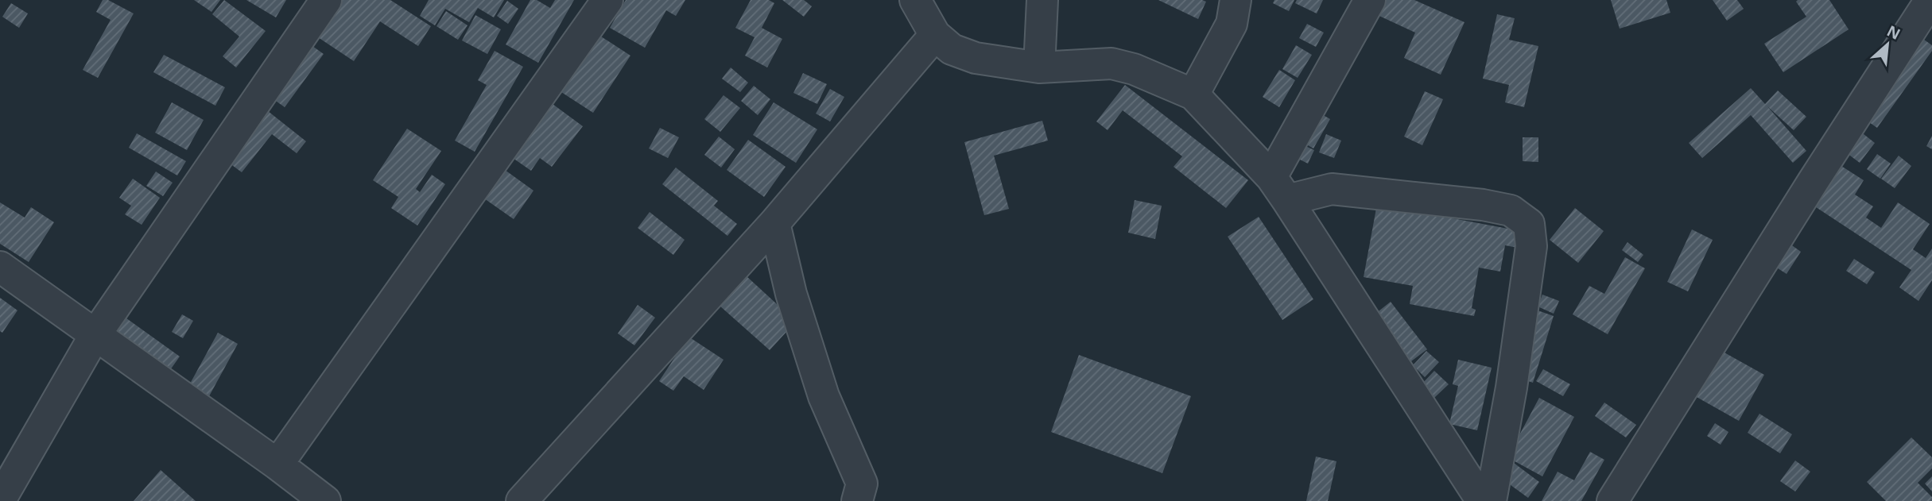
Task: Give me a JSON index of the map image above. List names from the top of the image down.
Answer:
{
  "north": "top right"
}
